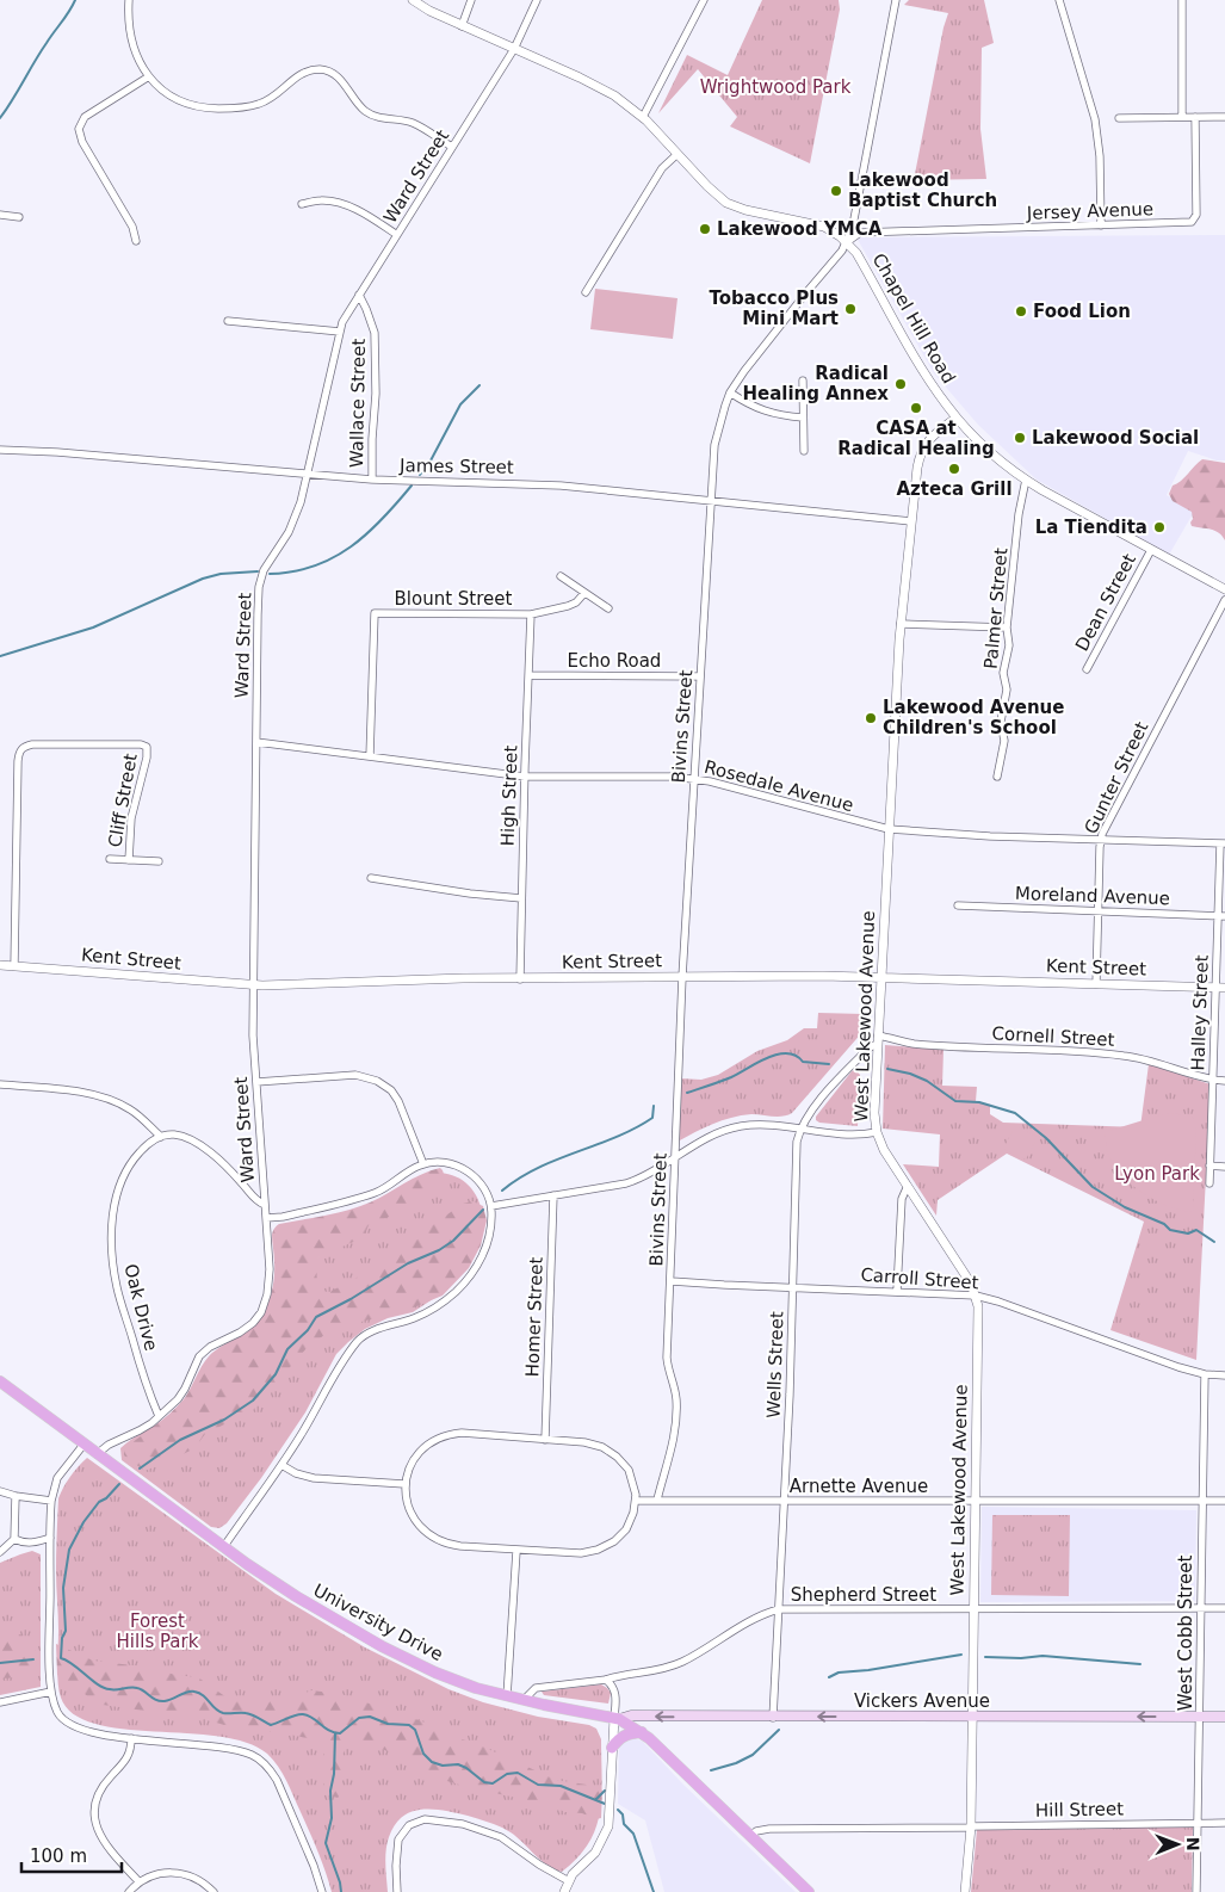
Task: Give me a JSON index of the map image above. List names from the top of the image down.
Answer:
{
  "streets": {
    "main road": ["University Drive", "Vickers Avenue"],
    "street": [
      "Ward Street",
      "Jersey Avenue",
      "Chapel Hill Road",
      "Wallace Street",
      "James Street",
      "Blount Street",
      "Dean Street",
      "Palmer Street",
      "Echo Road",
      "Bivins Street",
      "Gunter Street",
      "Rosedale Avenue",
      "High Street",
      "Cliff Street",
      "Moreland Avenue",
      "Kent Street",
      "Halley Street",
      "West Lakewood Avenue",
      "Cornell Street",
      "Carroll Street",
      "Oak Drive",
      "Homer Street",
      "Wells Street",
      "Arnette Avenue",
      "Shepherd Street",
      "West Cobb Street",
      "Hill Street"
    ]
  },
  "crossings": [
    ["Ward Street", "Chapel Hill Road"],
    ["Ward Street", "Wallace Street"],
    ["Ward Street", "James Street"],
    ["Ward Street", "Rosedale Avenue"],
    ["Ward Street", "Kent Street"],
    ["Ward Street", "Oak Drive"],
    ["Ward Street", "University Drive"],
    ["Jersey Avenue", "Chapel Hill Road"],
    ["Jersey Avenue", "Bivins Street"],
    ["Chapel Hill Road", "Dean Street"],
    ["Chapel Hill Road", "Palmer Street"],
    ["Chapel Hill Road", "Bivins Street"],
    ["Chapel Hill Road", "West Lakewood Avenue"],
    ["Wallace Street", "James Street"],
    ["James Street", "Bivins Street"],
    ["James Street", "West Lakewood Avenue"],
    ["Blount Street", "Rosedale Avenue"],
    ["Blount Street", "High Street"],
    ["Echo Road", "Bivins Street"],
    ["Echo Road", "High Street"],
    ["Bivins Street", "Rosedale Avenue"],
    ["Bivins Street", "Kent Street"],
    ["Bivins Street", "Carroll Street"],
    ["Bivins Street", "Arnette Avenue"],
    ["Gunter Street", "Rosedale Avenue"],
    ["Gunter Street", "Moreland Avenue"],
    ["Gunter Street", "Kent Street"],
    ["Rosedale Avenue", "High Street"],
    ["Rosedale Avenue", "Halley Street"],
    ["Rosedale Avenue", "West Lakewood Avenue"],
    ["High Street", "Kent Street"],
    ["Cliff Street", "Kent Street"],
    ["Moreland Avenue", "Halley Street"],
    ["Kent Street", "Halley Street"],
    ["Kent Street", "West Lakewood Avenue"],
    ["Halley Street", "Cornell Street"],
    ["West Lakewood Avenue", "Cornell Street"],
    ["West Lakewood Avenue", "Carroll Street"],
    ["West Lakewood Avenue", "Wells Street"],
    ["West Lakewood Avenue", "Arnette Avenue"],
    ["West Lakewood Avenue", "Shepherd Street"],
    ["West Lakewood Avenue", "Vickers Avenue"],
    ["West Lakewood Avenue", "Hill Street"],
    ["Cornell Street", "Wells Street"],
    ["Carroll Street", "Wells Street"],
    ["Carroll Street", "West Cobb Street"],
    ["Wells Street", "Arnette Avenue"],
    ["Wells Street", "Shepherd Street"],
    ["Wells Street", "Vickers Avenue"],
    ["Arnette Avenue", "West Cobb Street"],
    ["Shepherd Street", "University Drive"],
    ["Shepherd Street", "West Cobb Street"],
    ["University Drive", "Vickers Avenue"],
    ["University Drive", "Hill Street"],
    ["West Cobb Street", "Vickers Avenue"],
    ["West Cobb Street", "Hill Street"]
  ],
  "one_way": ["Vickers Avenue"],
  "parks": ["Wrightwood Park", "Lyon Park", "Forest Hills Park"],
  "places": [
    "Lakewood Baptist Church",
    "Lakewood YMCA",
    "Tobacco Plus Mini Mart",
    "Food Lion",
    "Radical Healing Annex",
    "CASA at Radical Healing",
    "Lakewood Social",
    "Azteca Grill",
    "La Tiendita",
    "Lakewood Avenue Children's School"
  ],
  "scale_bar": "100 m",
  "north": "right"
}
